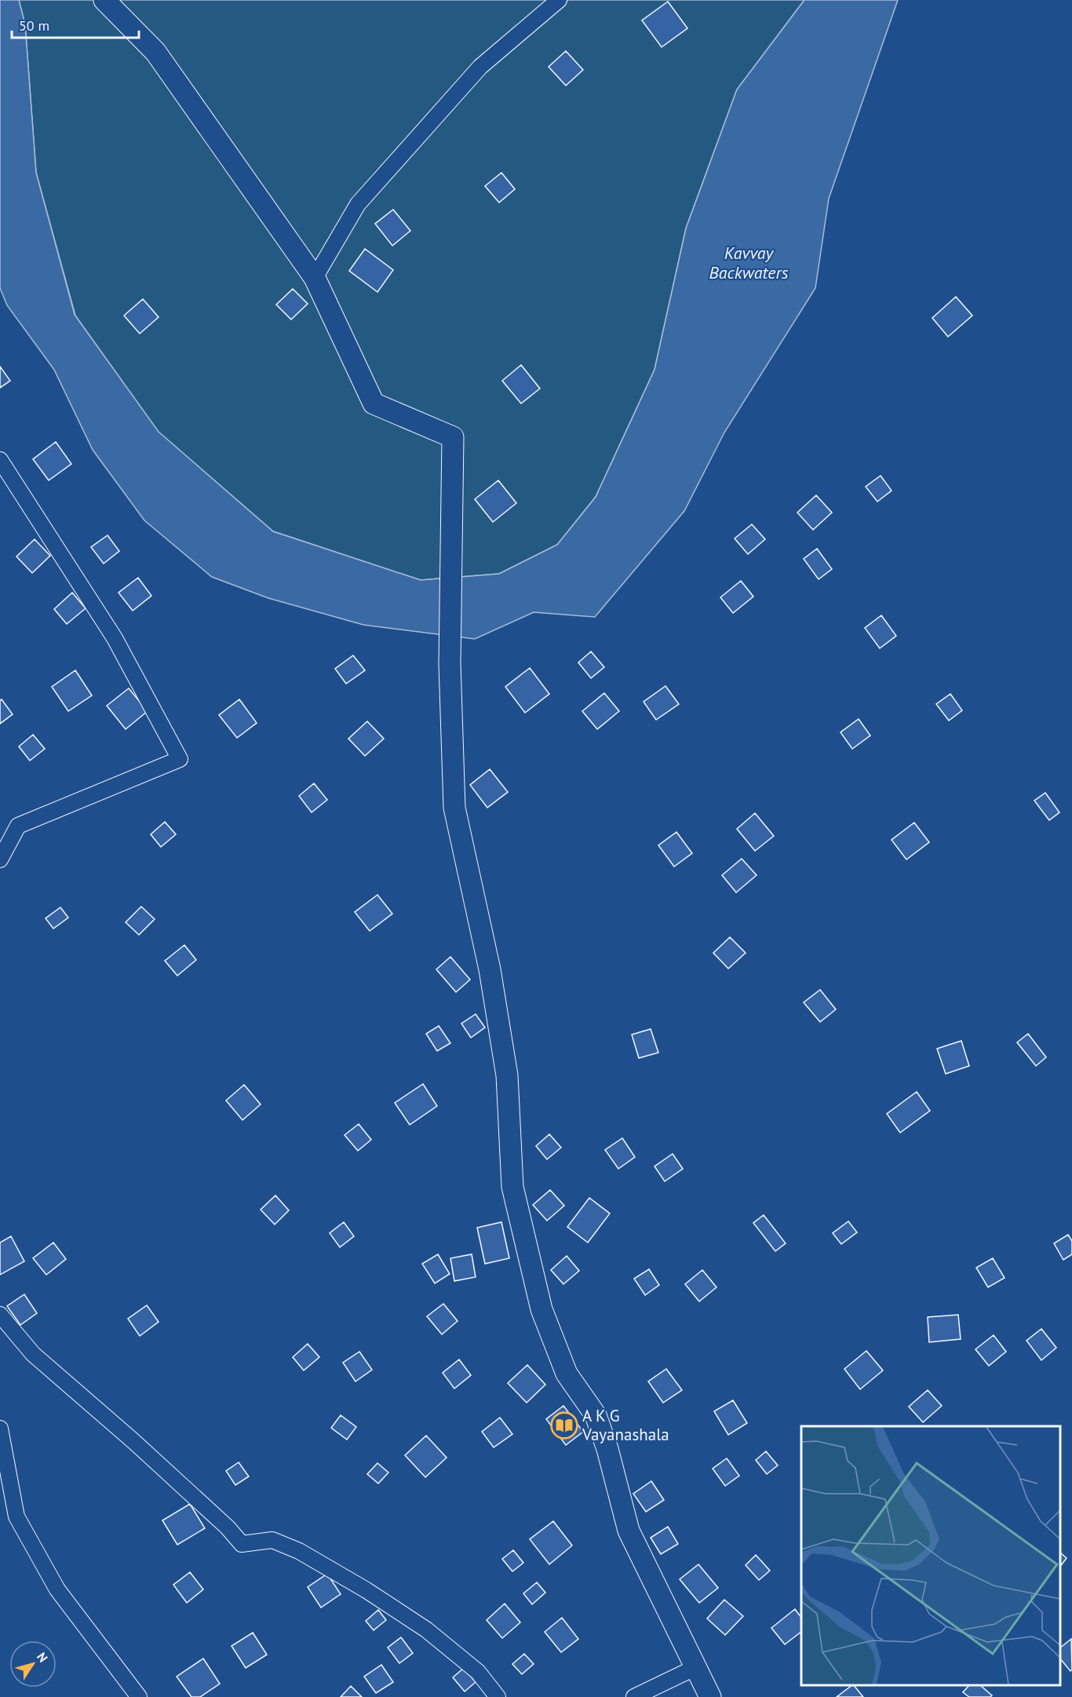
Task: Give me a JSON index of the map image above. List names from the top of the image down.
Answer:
{
  "water": ["Kavvay Backwaters"],
  "places": {
    "library": ["A K G Vayanashala"]
  },
  "scale_bar": "50 m",
  "north": "top right"
}
